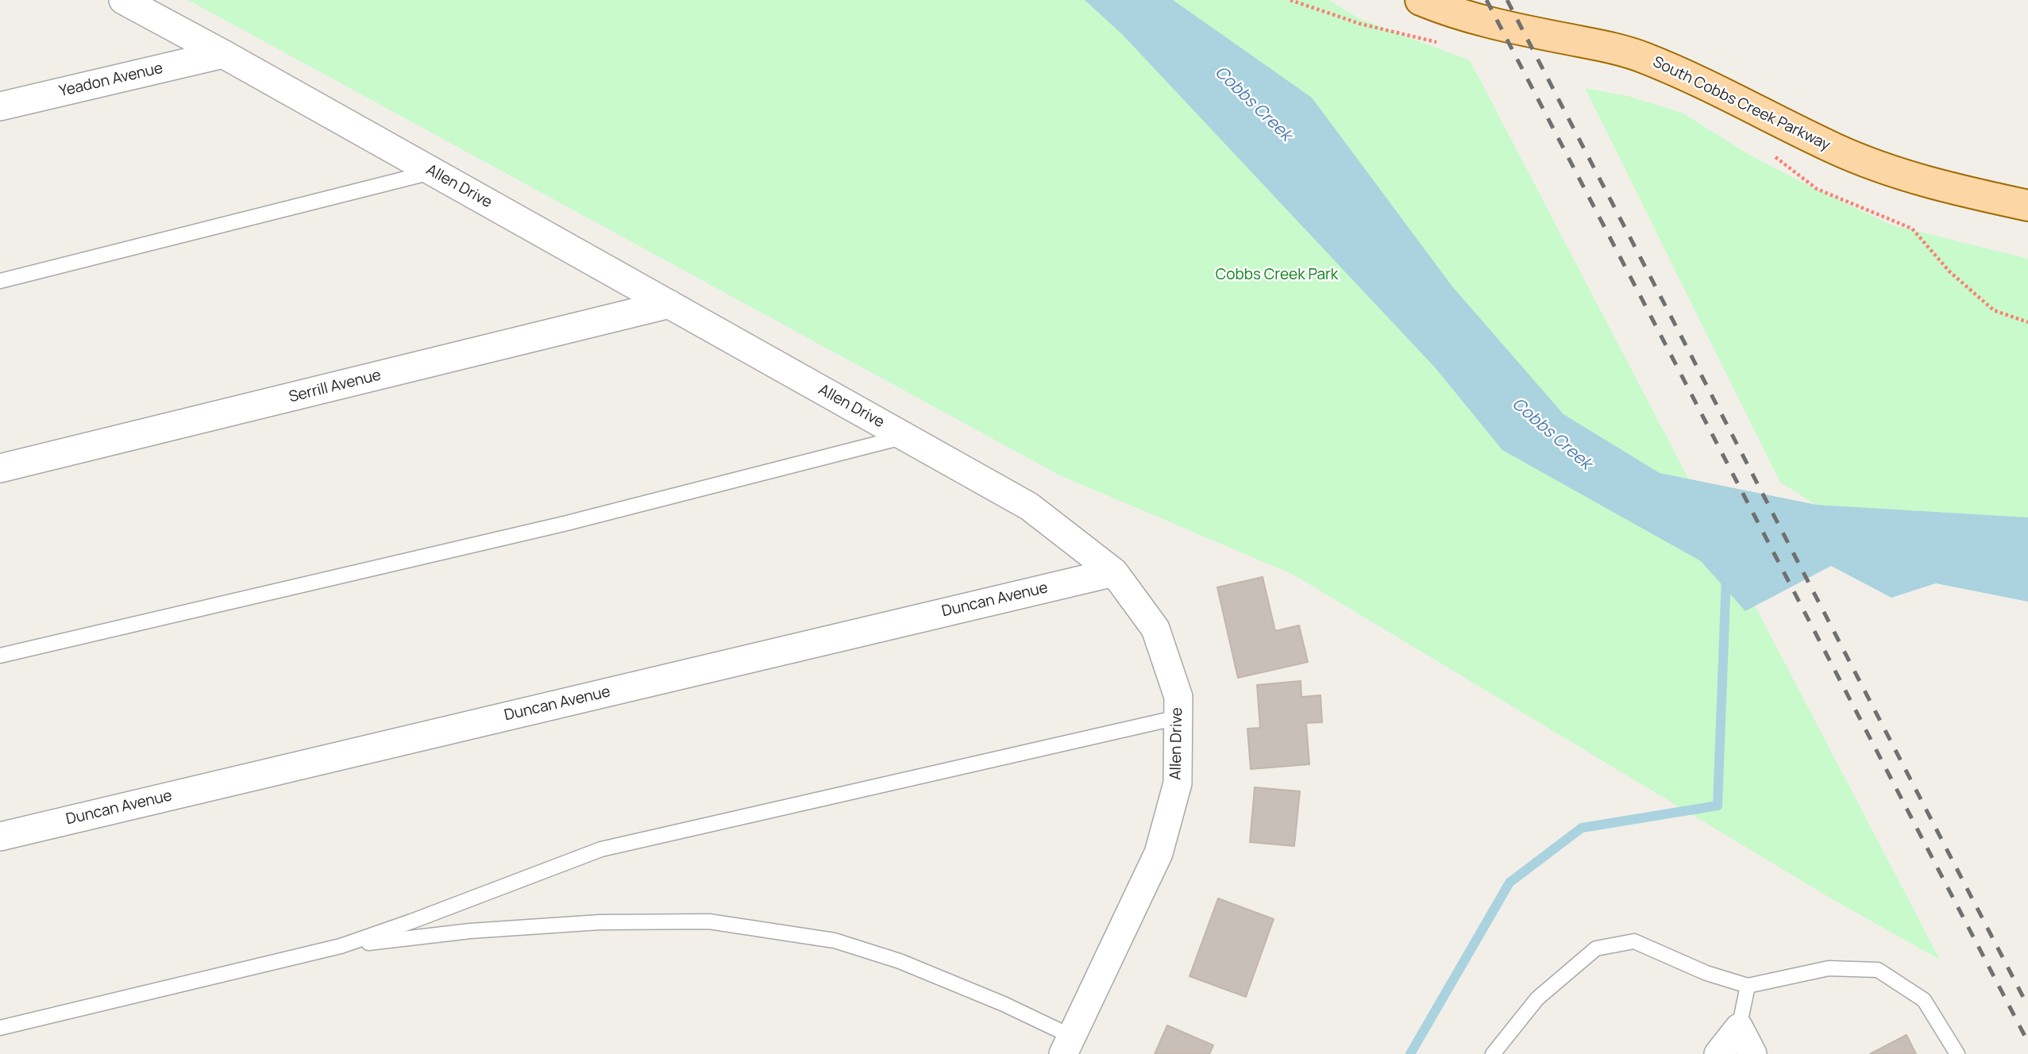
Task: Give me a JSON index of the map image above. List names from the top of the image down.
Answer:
{
  "streets": {
    "main road": ["South Cobbs Creek Parkway"],
    "street": [
      "Yeadon Avenue",
      "Allen Drive",
      "Serrill Avenue",
      "Duncan Avenue"
    ]
  },
  "crossings": [
    ["Yeadon Avenue", "Allen Drive"],
    ["Allen Drive", "Serrill Avenue"],
    ["Allen Drive", "Duncan Avenue"]
  ],
  "water": ["Cobbs Creek"],
  "parks": ["Cobbs Creek Park"]
}
